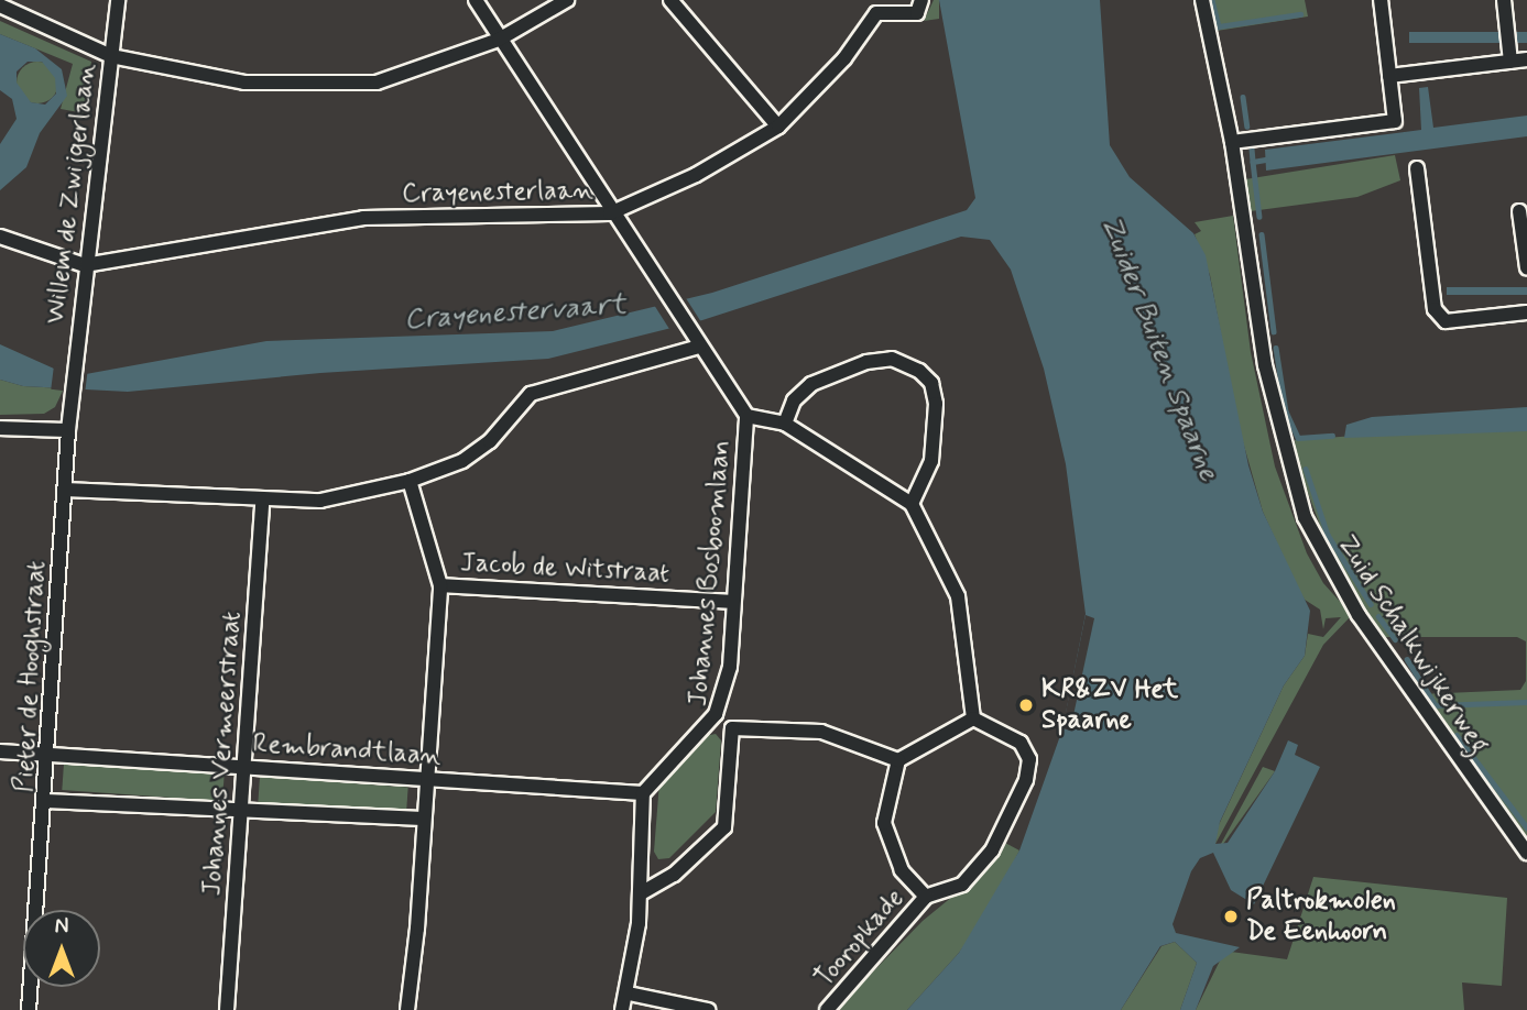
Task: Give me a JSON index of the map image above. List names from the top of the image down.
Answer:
{
  "streets": {
    "street": [
      "Crayenesterlaan",
      "Willem de Zwijgerlaan",
      "Jacob de Witstraat",
      "Johannes Bosboomlaan",
      "Zuid Schalkwijkerweg",
      "Pieter de Hooghstraat",
      "Rembrandtlaan",
      "Johannes Vermeerstraat",
      "Tooropkade"
    ]
  },
  "crossings": [
    ["Crayenesterlaan", "Willem de Zwijgerlaan"],
    ["Willem de Zwijgerlaan", "Pieter de Hooghstraat"],
    ["Jacob de Witstraat", "Johannes Bosboomlaan"],
    ["Pieter de Hooghstraat", "Rembrandtlaan"],
    ["Rembrandtlaan", "Johannes Vermeerstraat"]
  ],
  "water": ["Crayenestervaart", "Zuider Buiten Spaarne"],
  "places": ["KR&ZV Het Spaarne", "Paltrokmolen De Eenhoorn"],
  "north": "top"
}
